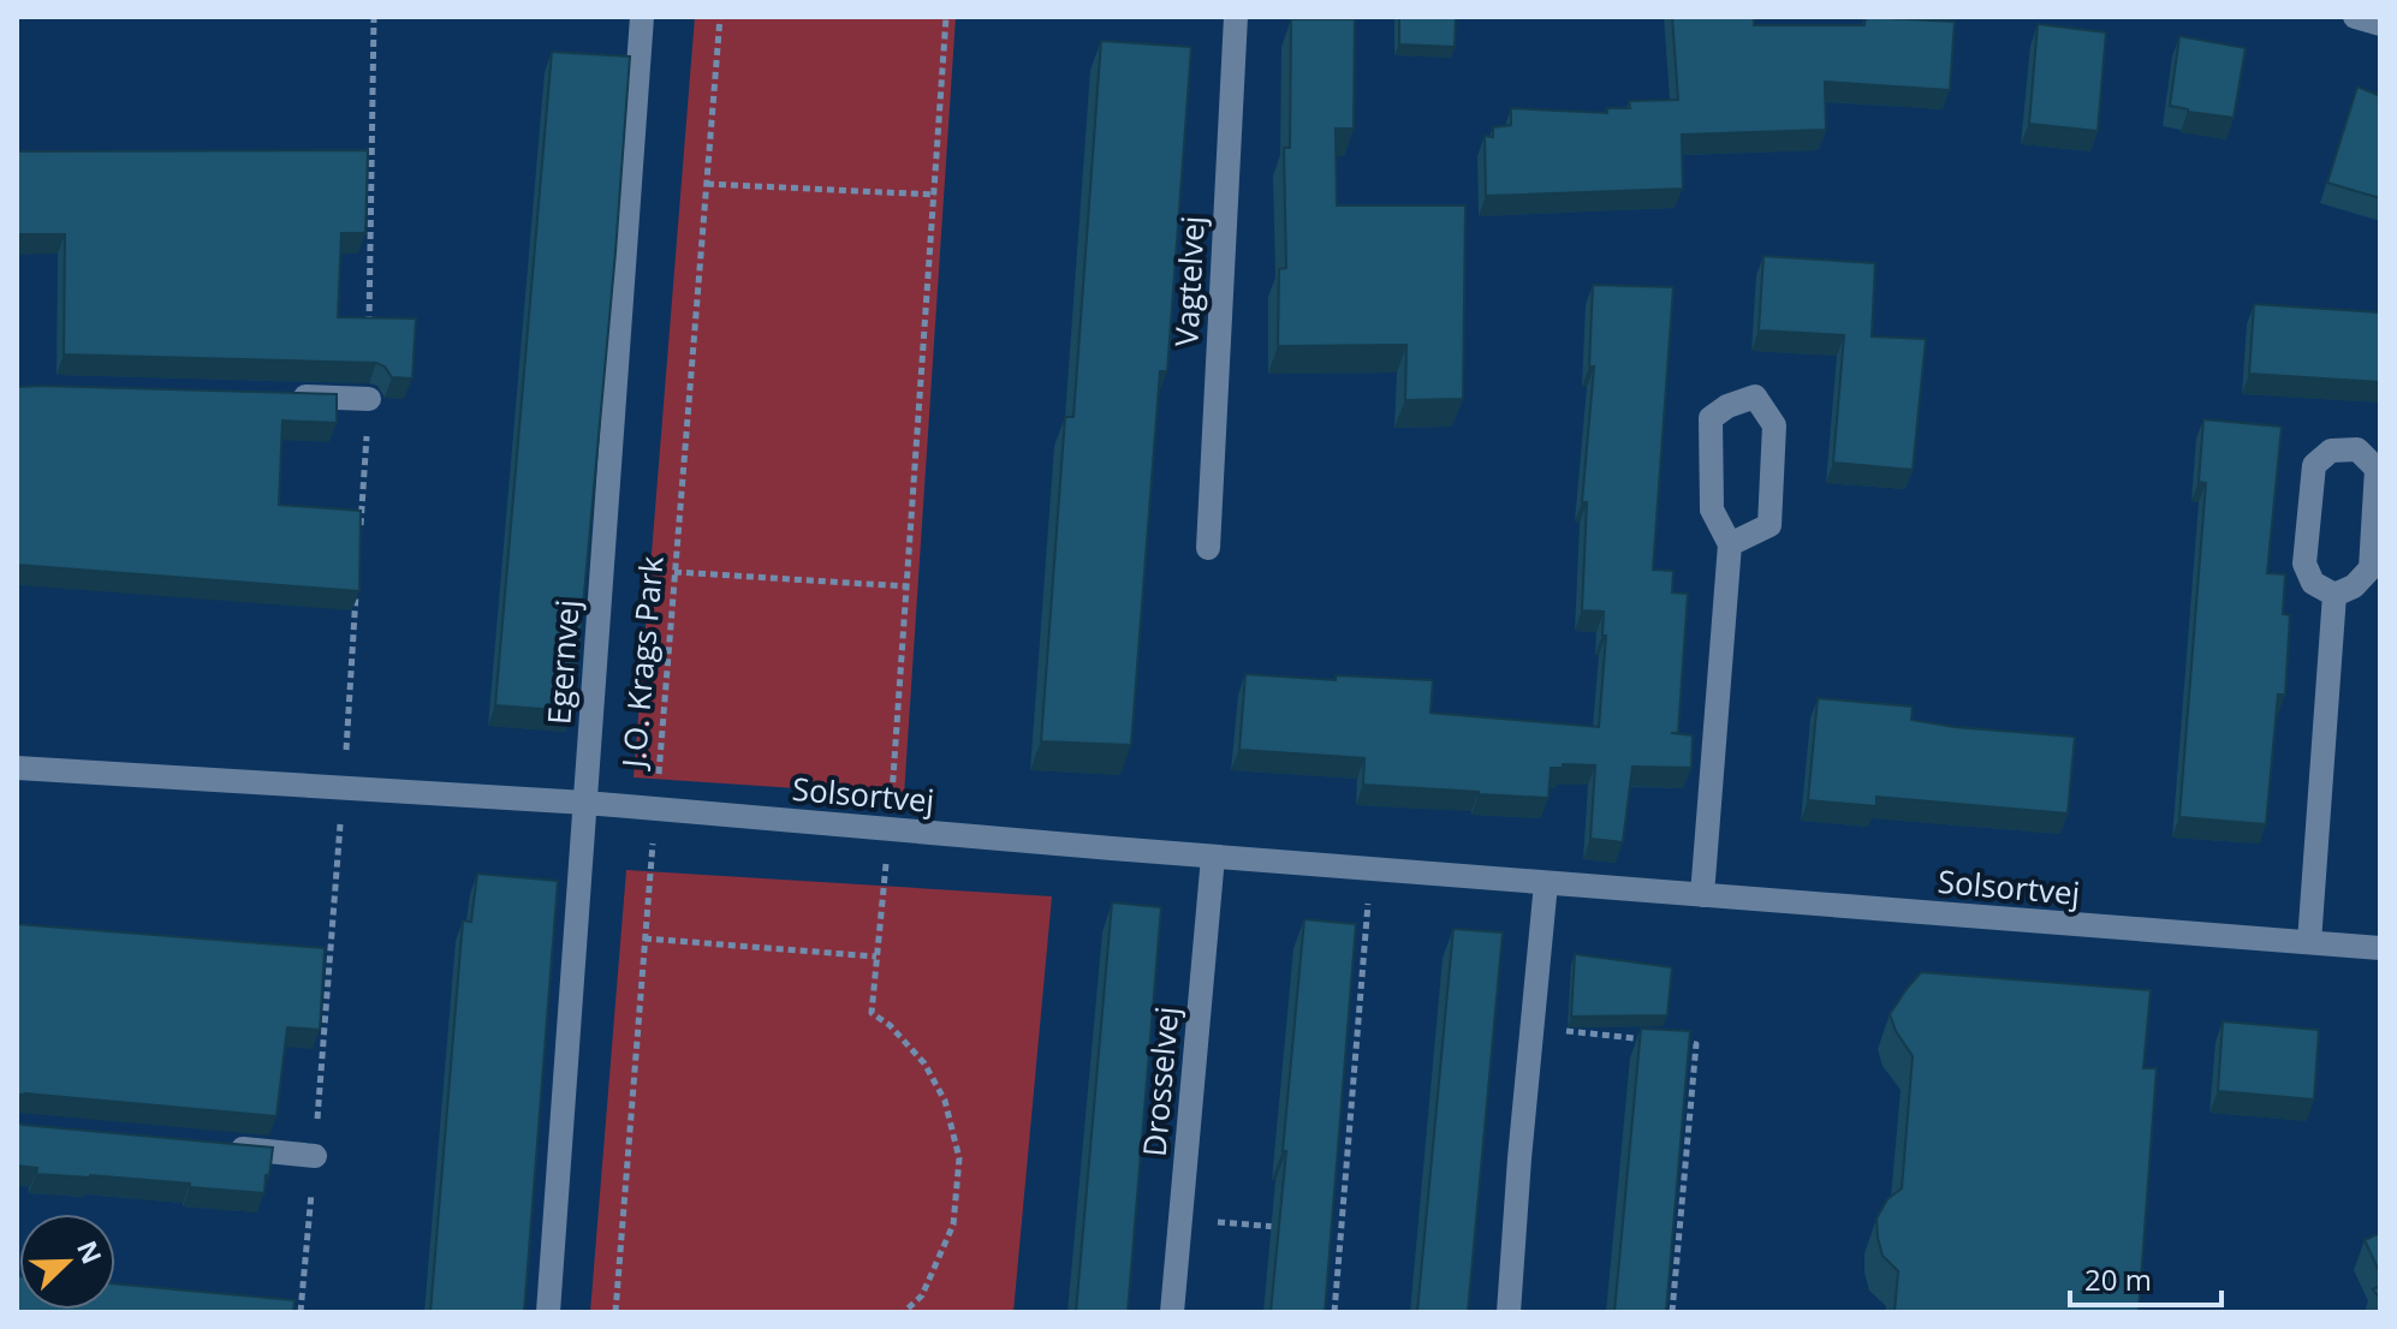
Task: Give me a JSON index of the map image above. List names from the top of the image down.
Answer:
{
  "streets": {
    "street": [
      "Vagtelvej",
      "Egernvej",
      "Solsortvej",
      "Drosselvej"
    ],
    "path": ["J.O. Krags Park"]
  },
  "crossings": [
    ["Egernvej", "Solsortvej"],
    ["J.O. Krags Park", "Solsortvej"],
    ["Solsortvej", "Drosselvej"]
  ],
  "scale_bar": "20 m",
  "north": "top right"
}
